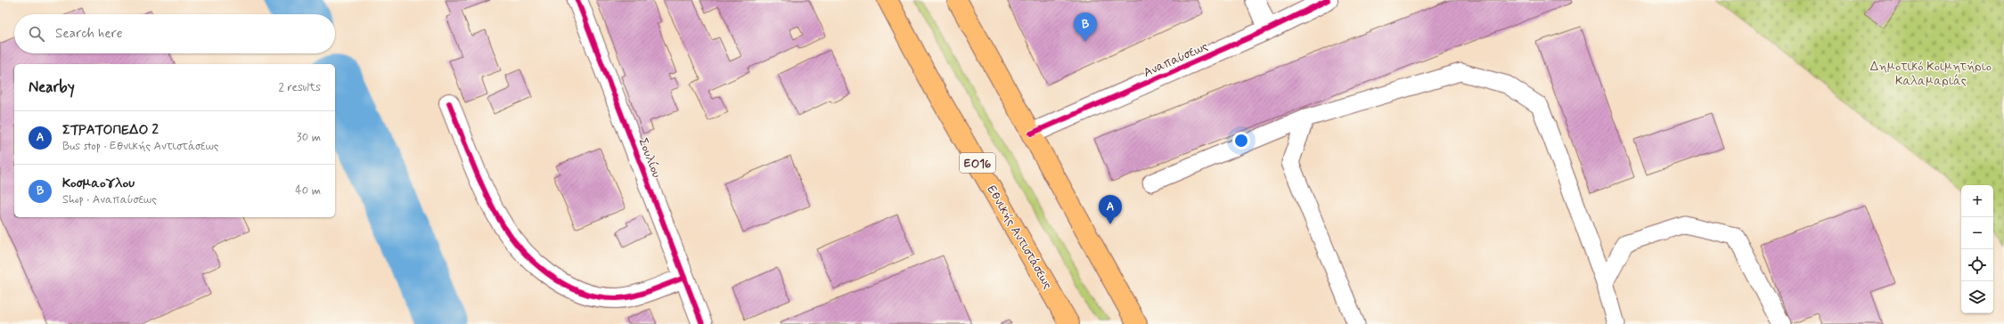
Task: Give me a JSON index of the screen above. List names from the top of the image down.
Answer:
{
  "streets": {
    "main road": ["ΕΟ16", "Εθνικής Αντιστάσεως"],
    "street": ["Αναπαύσεως", "Σουλίου"]
  },
  "parks": ["Δημοτικό Κοιμητήριο Καλαμαριάς"],
  "page": {
    "pins": ["B", "A"],
    "search": "Search here",
    "heading": ["Nearby", "2 results"],
    "list": [
      {
        "mark": "A",
        "name": "ΣΤΡΑΤΟΠΕΔΟ 2",
        "note": "Bus stop · Εθνικής Αντιστάσεως",
        "value": "30 m"
      },
      {
        "mark": "B",
        "name": "Κοσμαογλου",
        "note": "Shop · Αναπαύσεως",
        "value": "40 m"
      }
    ],
    "map_buttons": ["+", "−"]
  }
}
